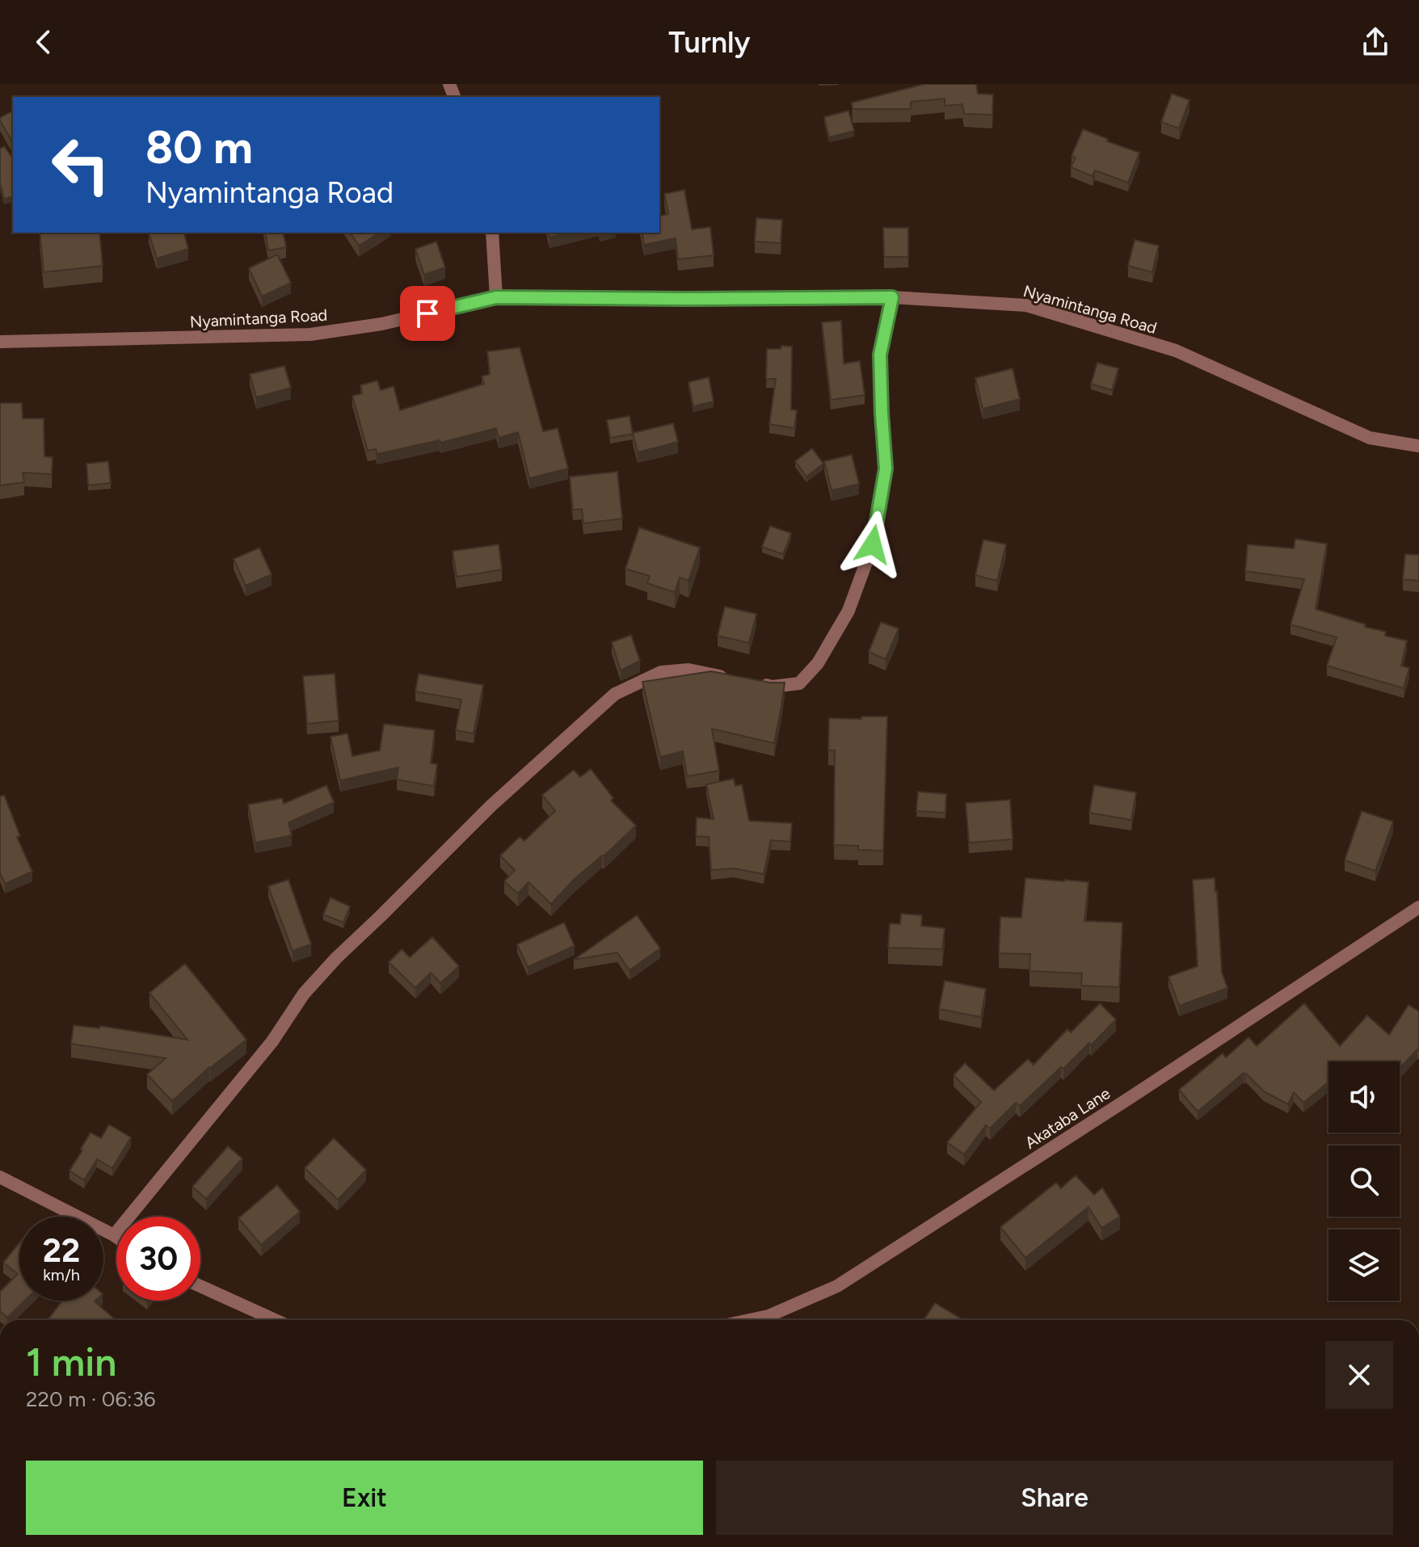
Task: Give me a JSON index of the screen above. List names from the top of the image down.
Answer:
{
  "streets": {
    "street": ["Nyamintanga Road", "Akataba Lane"]
  },
  "page": {
    "header": "Turnly",
    "turn": ["80 m", "Nyamintanga Road"],
    "speed": "22 km/h",
    "limit": "30",
    "heading": ["1 min", "220 m · 06:36"],
    "buttons": ["Exit", "Share"]
  }
}
